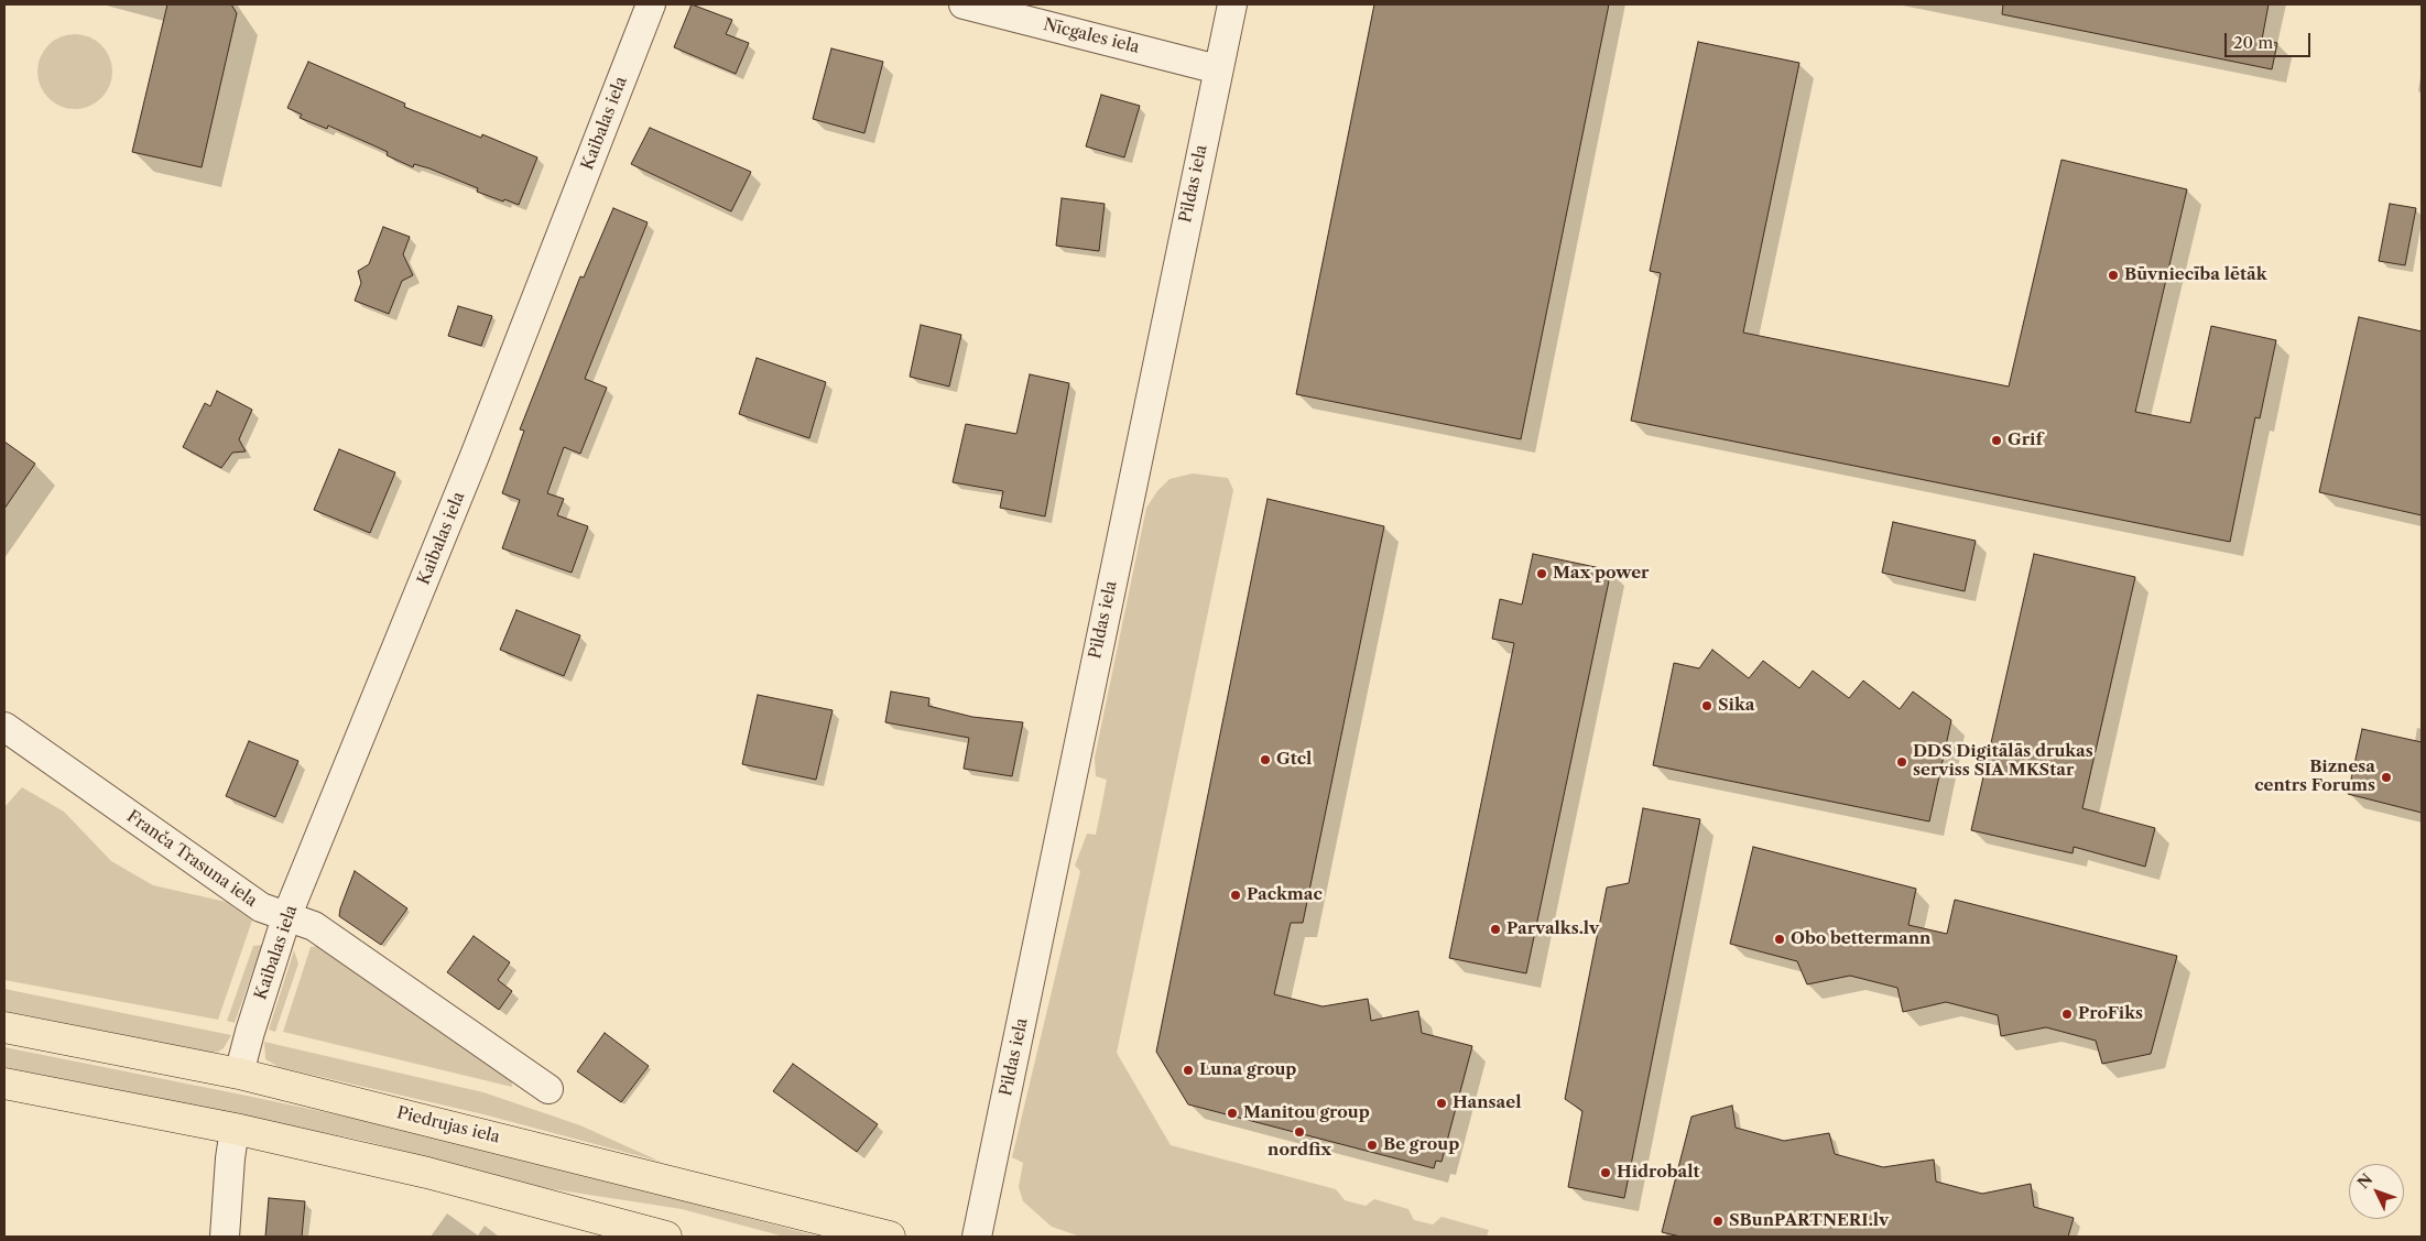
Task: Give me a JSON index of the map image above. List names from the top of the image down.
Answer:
{
  "streets": {
    "main road": ["Piedrujas iela"],
    "street": [
      "Nīcgales iela",
      "Kaibalas iela",
      "Pildas iela",
      "Franča Trasuna iela"
    ]
  },
  "crossings": [
    ["Nīcgales iela", "Pildas iela"],
    ["Kaibalas iela", "Franča Trasuna iela"],
    ["Kaibalas iela", "Piedrujas iela"]
  ],
  "places": [
    "Būvniecība lētāk",
    "Grif",
    "Max power",
    "Sika",
    "Gtcl",
    "DDS Digitālās drukas serviss SIA MKStar",
    "Biznesa centrs Forums",
    "Packmac",
    "Parvalks.lv",
    "Obo bettermann",
    "ProFiks",
    "Luna group",
    "Hansael",
    "Manitou group",
    "nordfix",
    "Be group",
    "Hidrobalt",
    "SBunPARTNERI.lv"
  ],
  "scale_bar": "20 m",
  "north": "top left"
}
